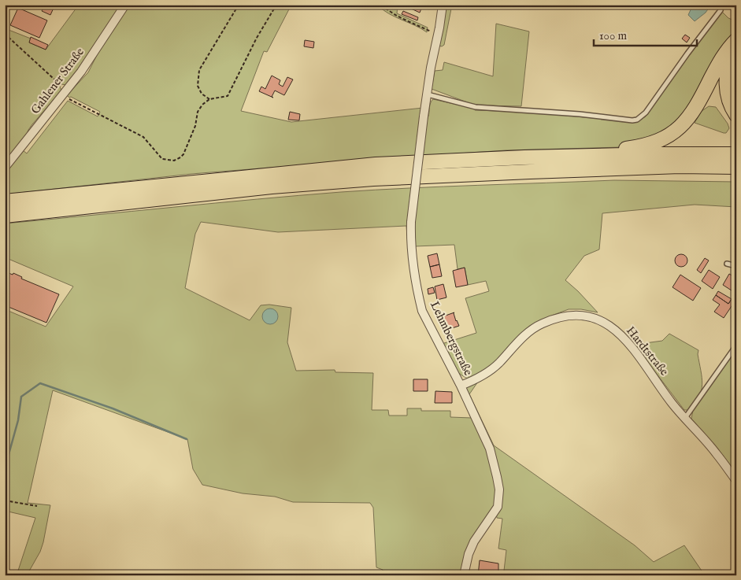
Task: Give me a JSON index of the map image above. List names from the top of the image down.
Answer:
{
  "streets": {
    "street": ["Gahlener Straße", "Lehmbergstraße", "Hardtstraße"]
  },
  "crossings": [
    ["Lehmbergstraße", "Hardtstraße"]
  ],
  "scale_bar": "100 m"
}
